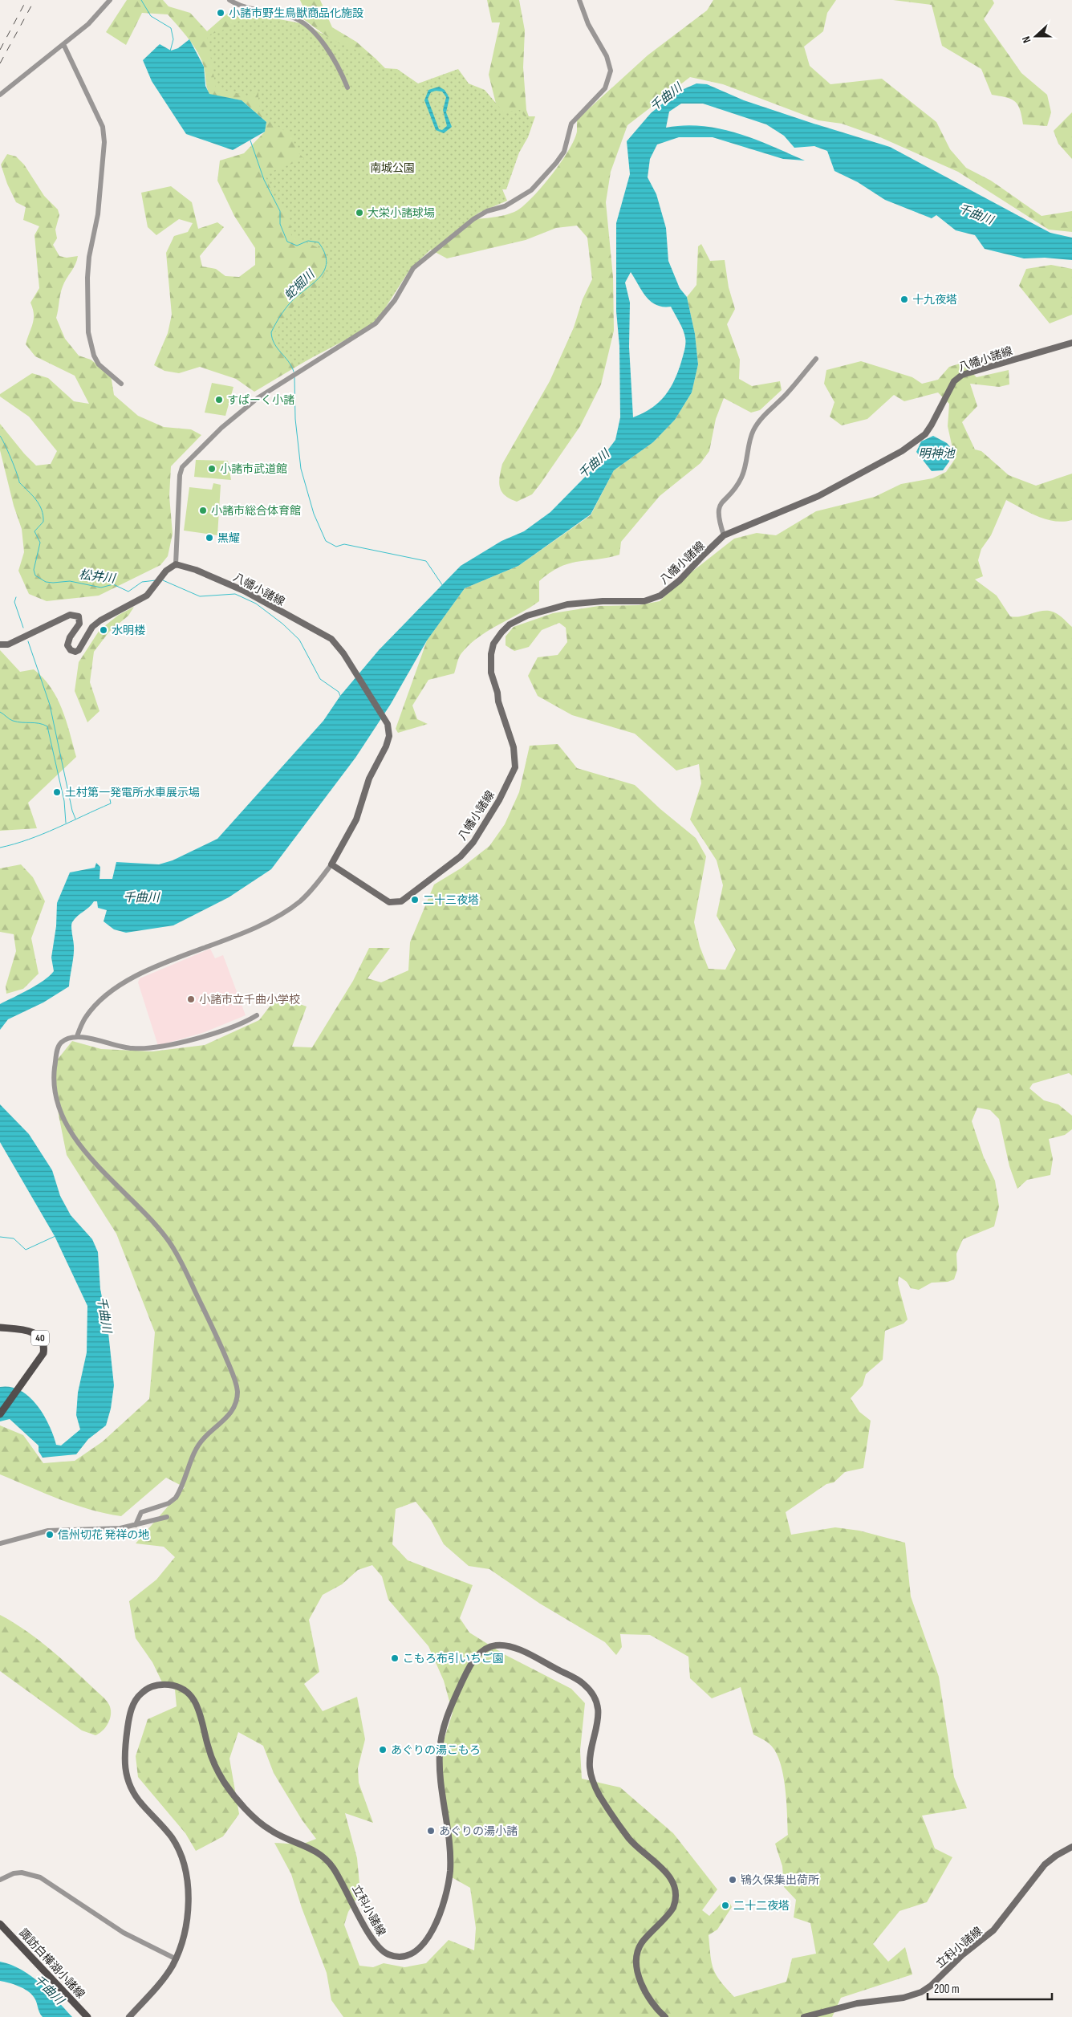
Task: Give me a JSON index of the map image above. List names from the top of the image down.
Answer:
{
  "streets": {
    "main road": [
      "八幡小諸線",
      "40",
      "立科小諸線",
      "諏訪白樺湖小諸線"
    ]
  },
  "water": [
    "千曲川",
    "蛇堀川",
    "明神池",
    "松井川"
  ],
  "parks": ["南城公園"],
  "places": [
    "小諸市野生鳥獣商品化施設",
    "大栄小諸球場",
    "十九夜塔",
    "すぱーく小諸",
    "小諸市武道館",
    "小諸市総合体育館",
    "黒耀",
    "水明楼",
    "土村第一発電所水車展示場",
    "二十三夜塔",
    "小諸市立千曲小学校",
    "信州切花 発祥の地",
    "こもろ布引いちご園",
    "あぐりの湯こもろ",
    "あぐりの湯小諸",
    "鴇久保集出荷所",
    "二十二夜塔"
  ],
  "scale_bar": "200 m",
  "north": "left"
}
